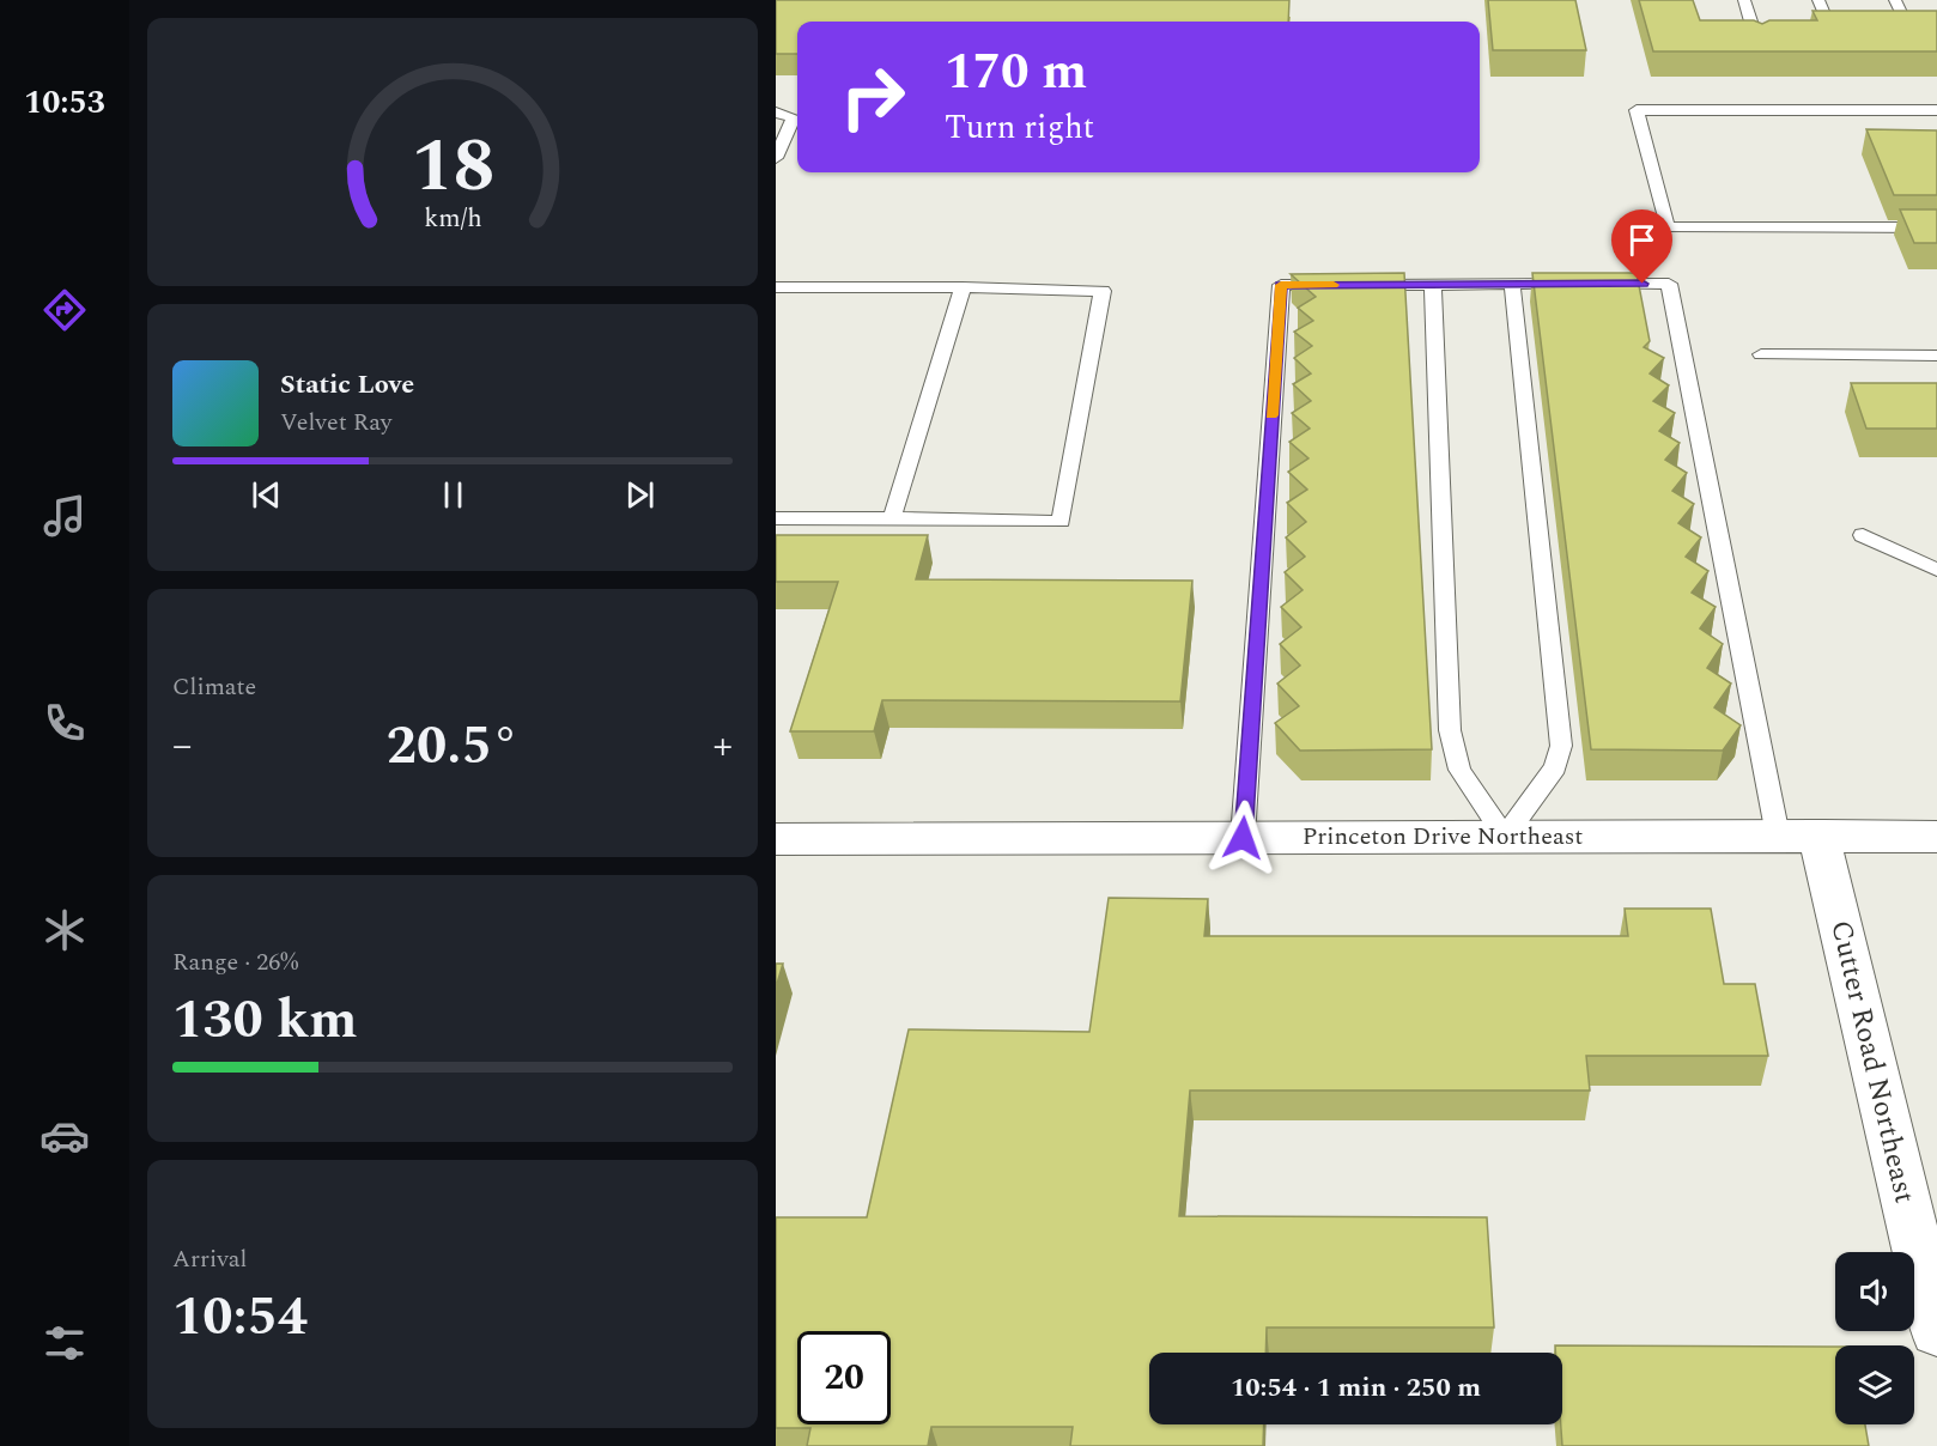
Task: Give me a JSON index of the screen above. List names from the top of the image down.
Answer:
{
  "streets": {
    "street": ["Princeton Drive Northeast", "Cutter Road Northeast"]
  },
  "crossings": [
    ["Princeton Drive Northeast", "Cutter Road Northeast"]
  ],
  "page": {
    "tabs": "10:53",
    "turn": ["170 m", "Turn right"],
    "song": ["Static Love", "Velvet Ray"],
    "tile": [
      "Climate",
      ["Range · 26%", "130 km"],
      ["Arrival", "10:54"]
    ],
    "heat": ["−", "20.5°", "+"],
    "limit": "20",
    "trip": "10:54 · 1 min · 250 m",
    "gauge": ["18", "km/h"]
  }
}
